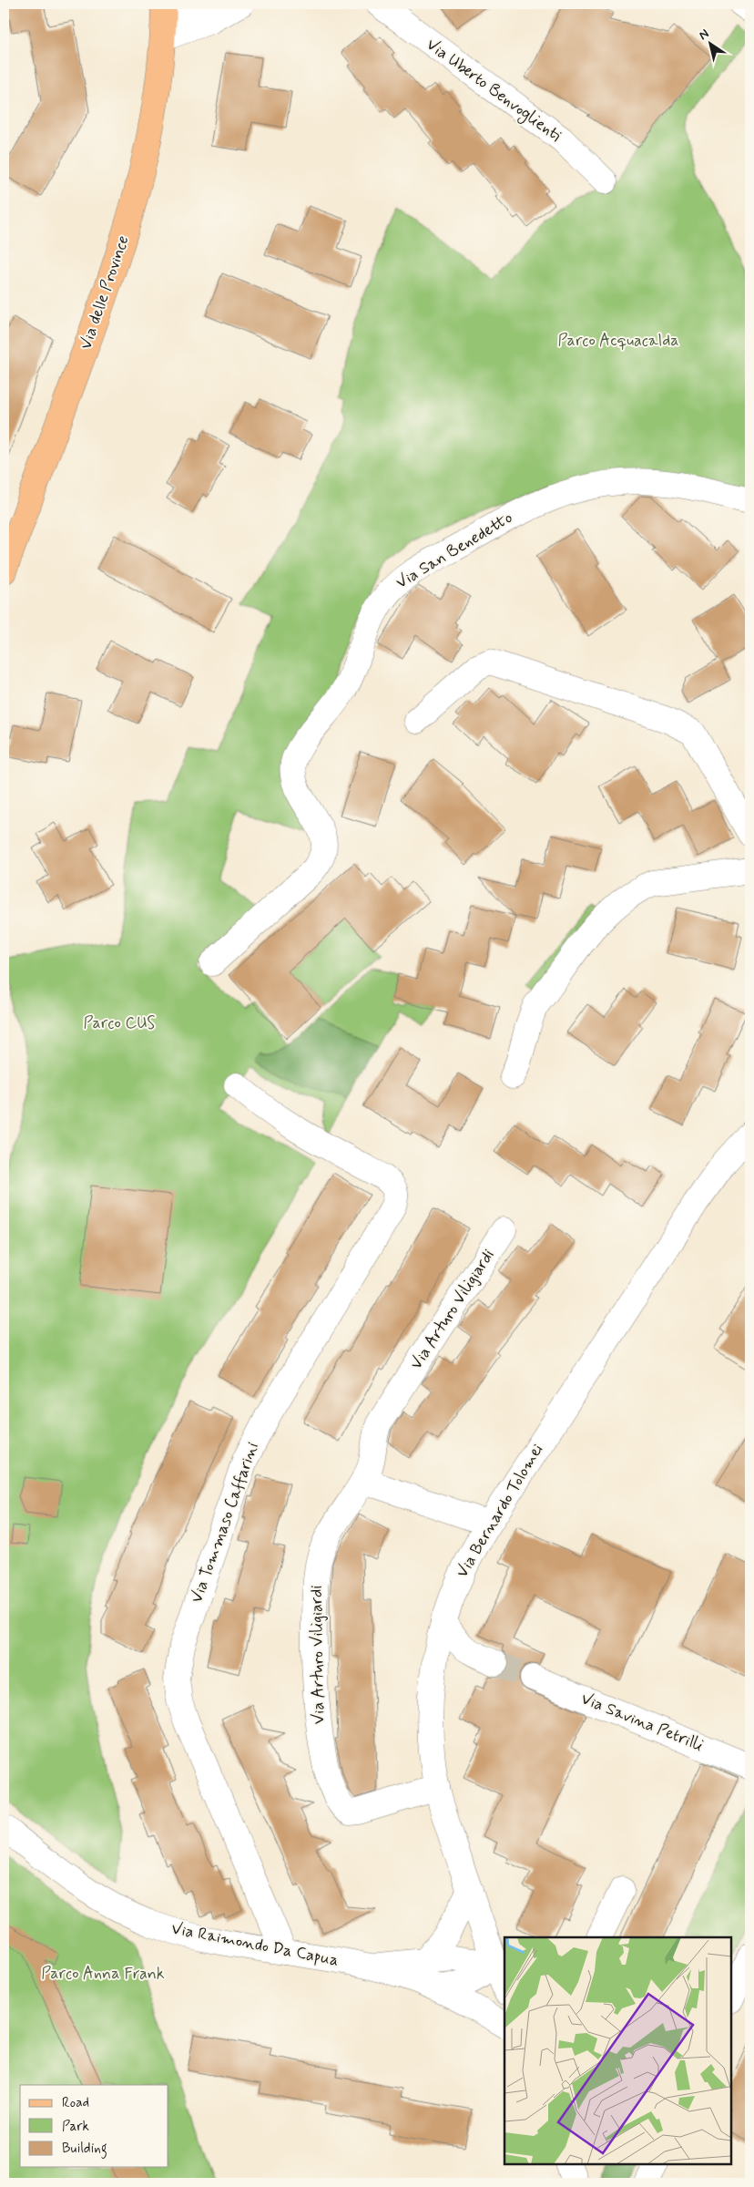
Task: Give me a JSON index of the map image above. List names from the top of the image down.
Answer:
{
  "streets": {
    "main road": ["Via delle Province"],
    "street": [
      "Via Uberto Benvoglienti",
      "Via San Benedetto",
      "Via Arturo Viligiardi",
      "Via Bernardo Tolomei",
      "Via Tommaso Caffarini",
      "Via Savina Petrilli",
      "Via Raimondo Da Capua"
    ]
  },
  "crossings": [
    ["Via Arturo Viligiardi", "Via Bernardo Tolomei"],
    ["Via Bernardo Tolomei", "Via Raimondo Da Capua"],
    ["Via Tommaso Caffarini", "Via Raimondo Da Capua"]
  ],
  "parks": ["Parco Acquacalda", "Parco CUS", "Parco Anna Frank"],
  "legend": ["Road", "Park", "Building"],
  "north": "top left"
}
